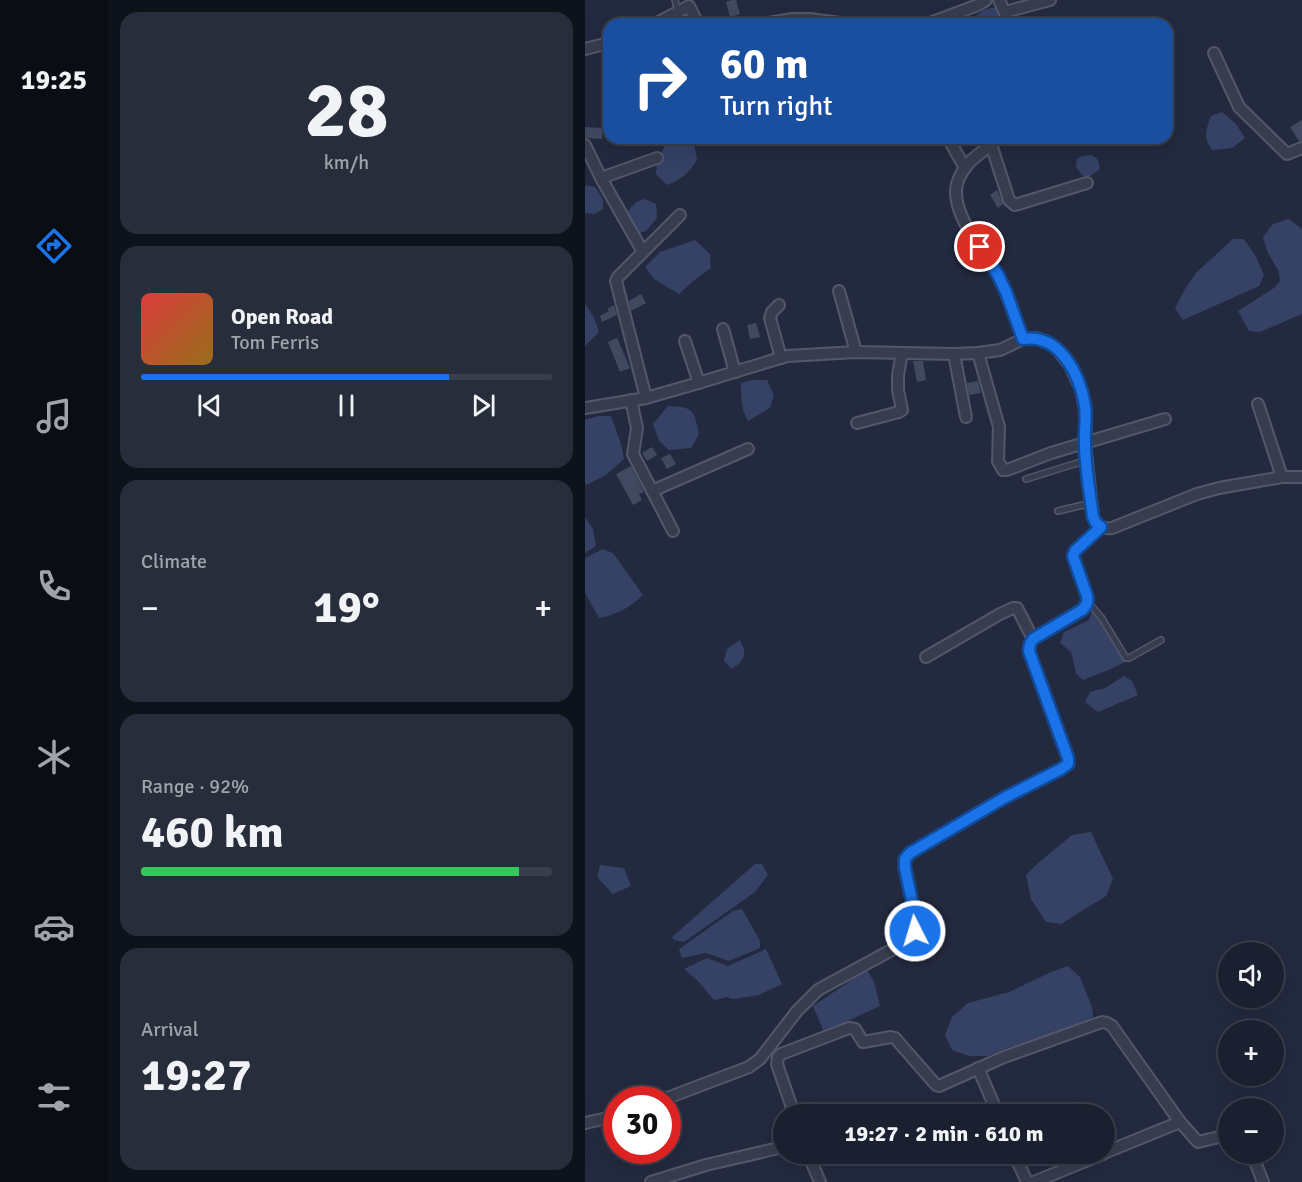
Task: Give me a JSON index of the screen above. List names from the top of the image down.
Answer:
{
  "page": {
    "tabs": "19:25",
    "tile": [
      ["28", "km/h"],
      "Climate",
      ["Range · 92%", "460 km"],
      ["Arrival", "19:27"]
    ],
    "turn": ["60 m", "Turn right"],
    "song": ["Open Road", "Tom Ferris"],
    "heat": ["−", "19°", "+"],
    "map_buttons": ["+", "−"],
    "limit": "30",
    "trip": "19:27 · 2 min · 610 m"
  }
}
